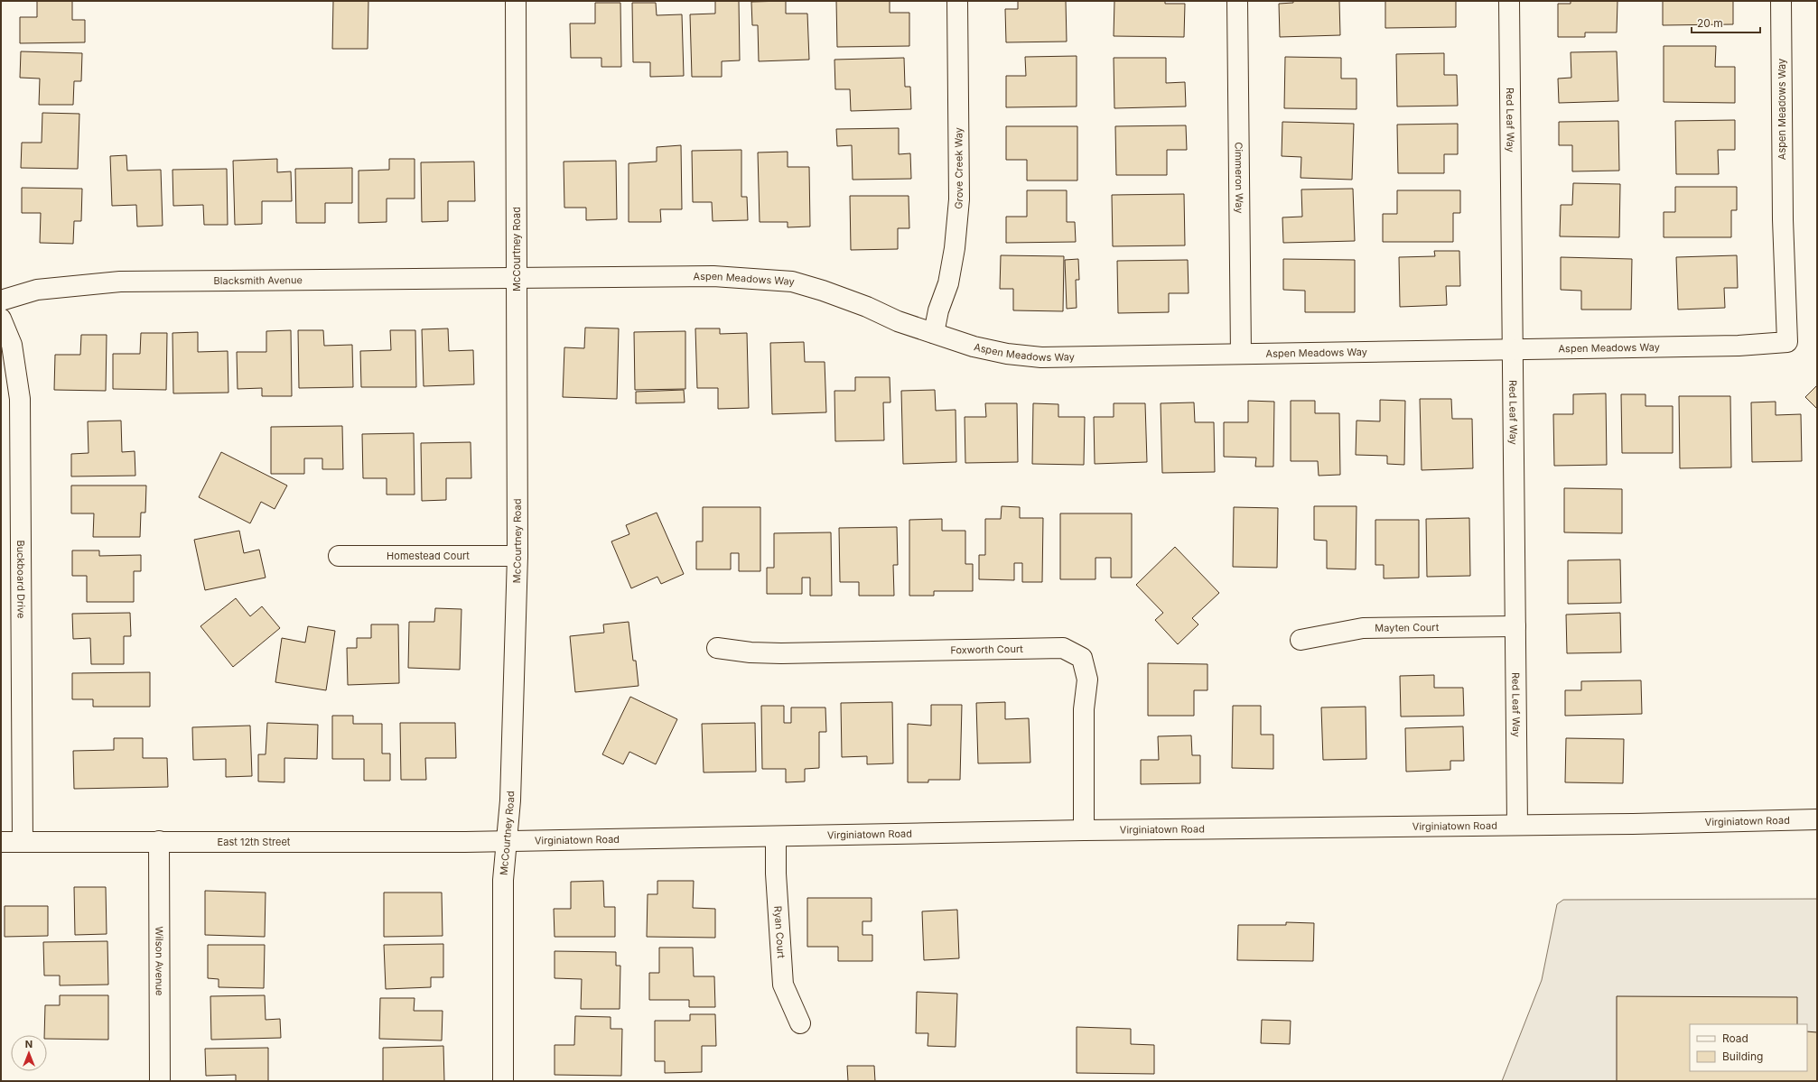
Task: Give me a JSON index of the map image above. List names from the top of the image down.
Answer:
{
  "streets": {
    "street": [
      "Aspen Meadows Way",
      "Red Leaf Way",
      "Grove Creek Way",
      "Cimmeron Way",
      "McCourtney Road",
      "Blacksmith Avenue",
      "Homestead Court",
      "Buckboard Drive",
      "Mayten Court",
      "Foxworth Court",
      "Virginiatown Road",
      "East 12th Street",
      "Ryan Court",
      "Wilson Avenue"
    ]
  },
  "crossings": [
    ["Aspen Meadows Way", "Red Leaf Way"],
    ["Aspen Meadows Way", "Grove Creek Way"],
    ["Aspen Meadows Way", "Cimmeron Way"],
    ["Aspen Meadows Way", "McCourtney Road"],
    ["Aspen Meadows Way", "Blacksmith Avenue"],
    ["Red Leaf Way", "Mayten Court"],
    ["Red Leaf Way", "Virginiatown Road"],
    ["McCourtney Road", "Blacksmith Avenue"],
    ["McCourtney Road", "Homestead Court"],
    ["McCourtney Road", "Virginiatown Road"],
    ["McCourtney Road", "East 12th Street"],
    ["Buckboard Drive", "East 12th Street"],
    ["Foxworth Court", "Virginiatown Road"],
    ["Virginiatown Road", "East 12th Street"],
    ["Virginiatown Road", "Ryan Court"],
    ["East 12th Street", "Wilson Avenue"]
  ],
  "legend": ["Road", "Building"],
  "scale_bar": "20 m",
  "north": "top"
}
